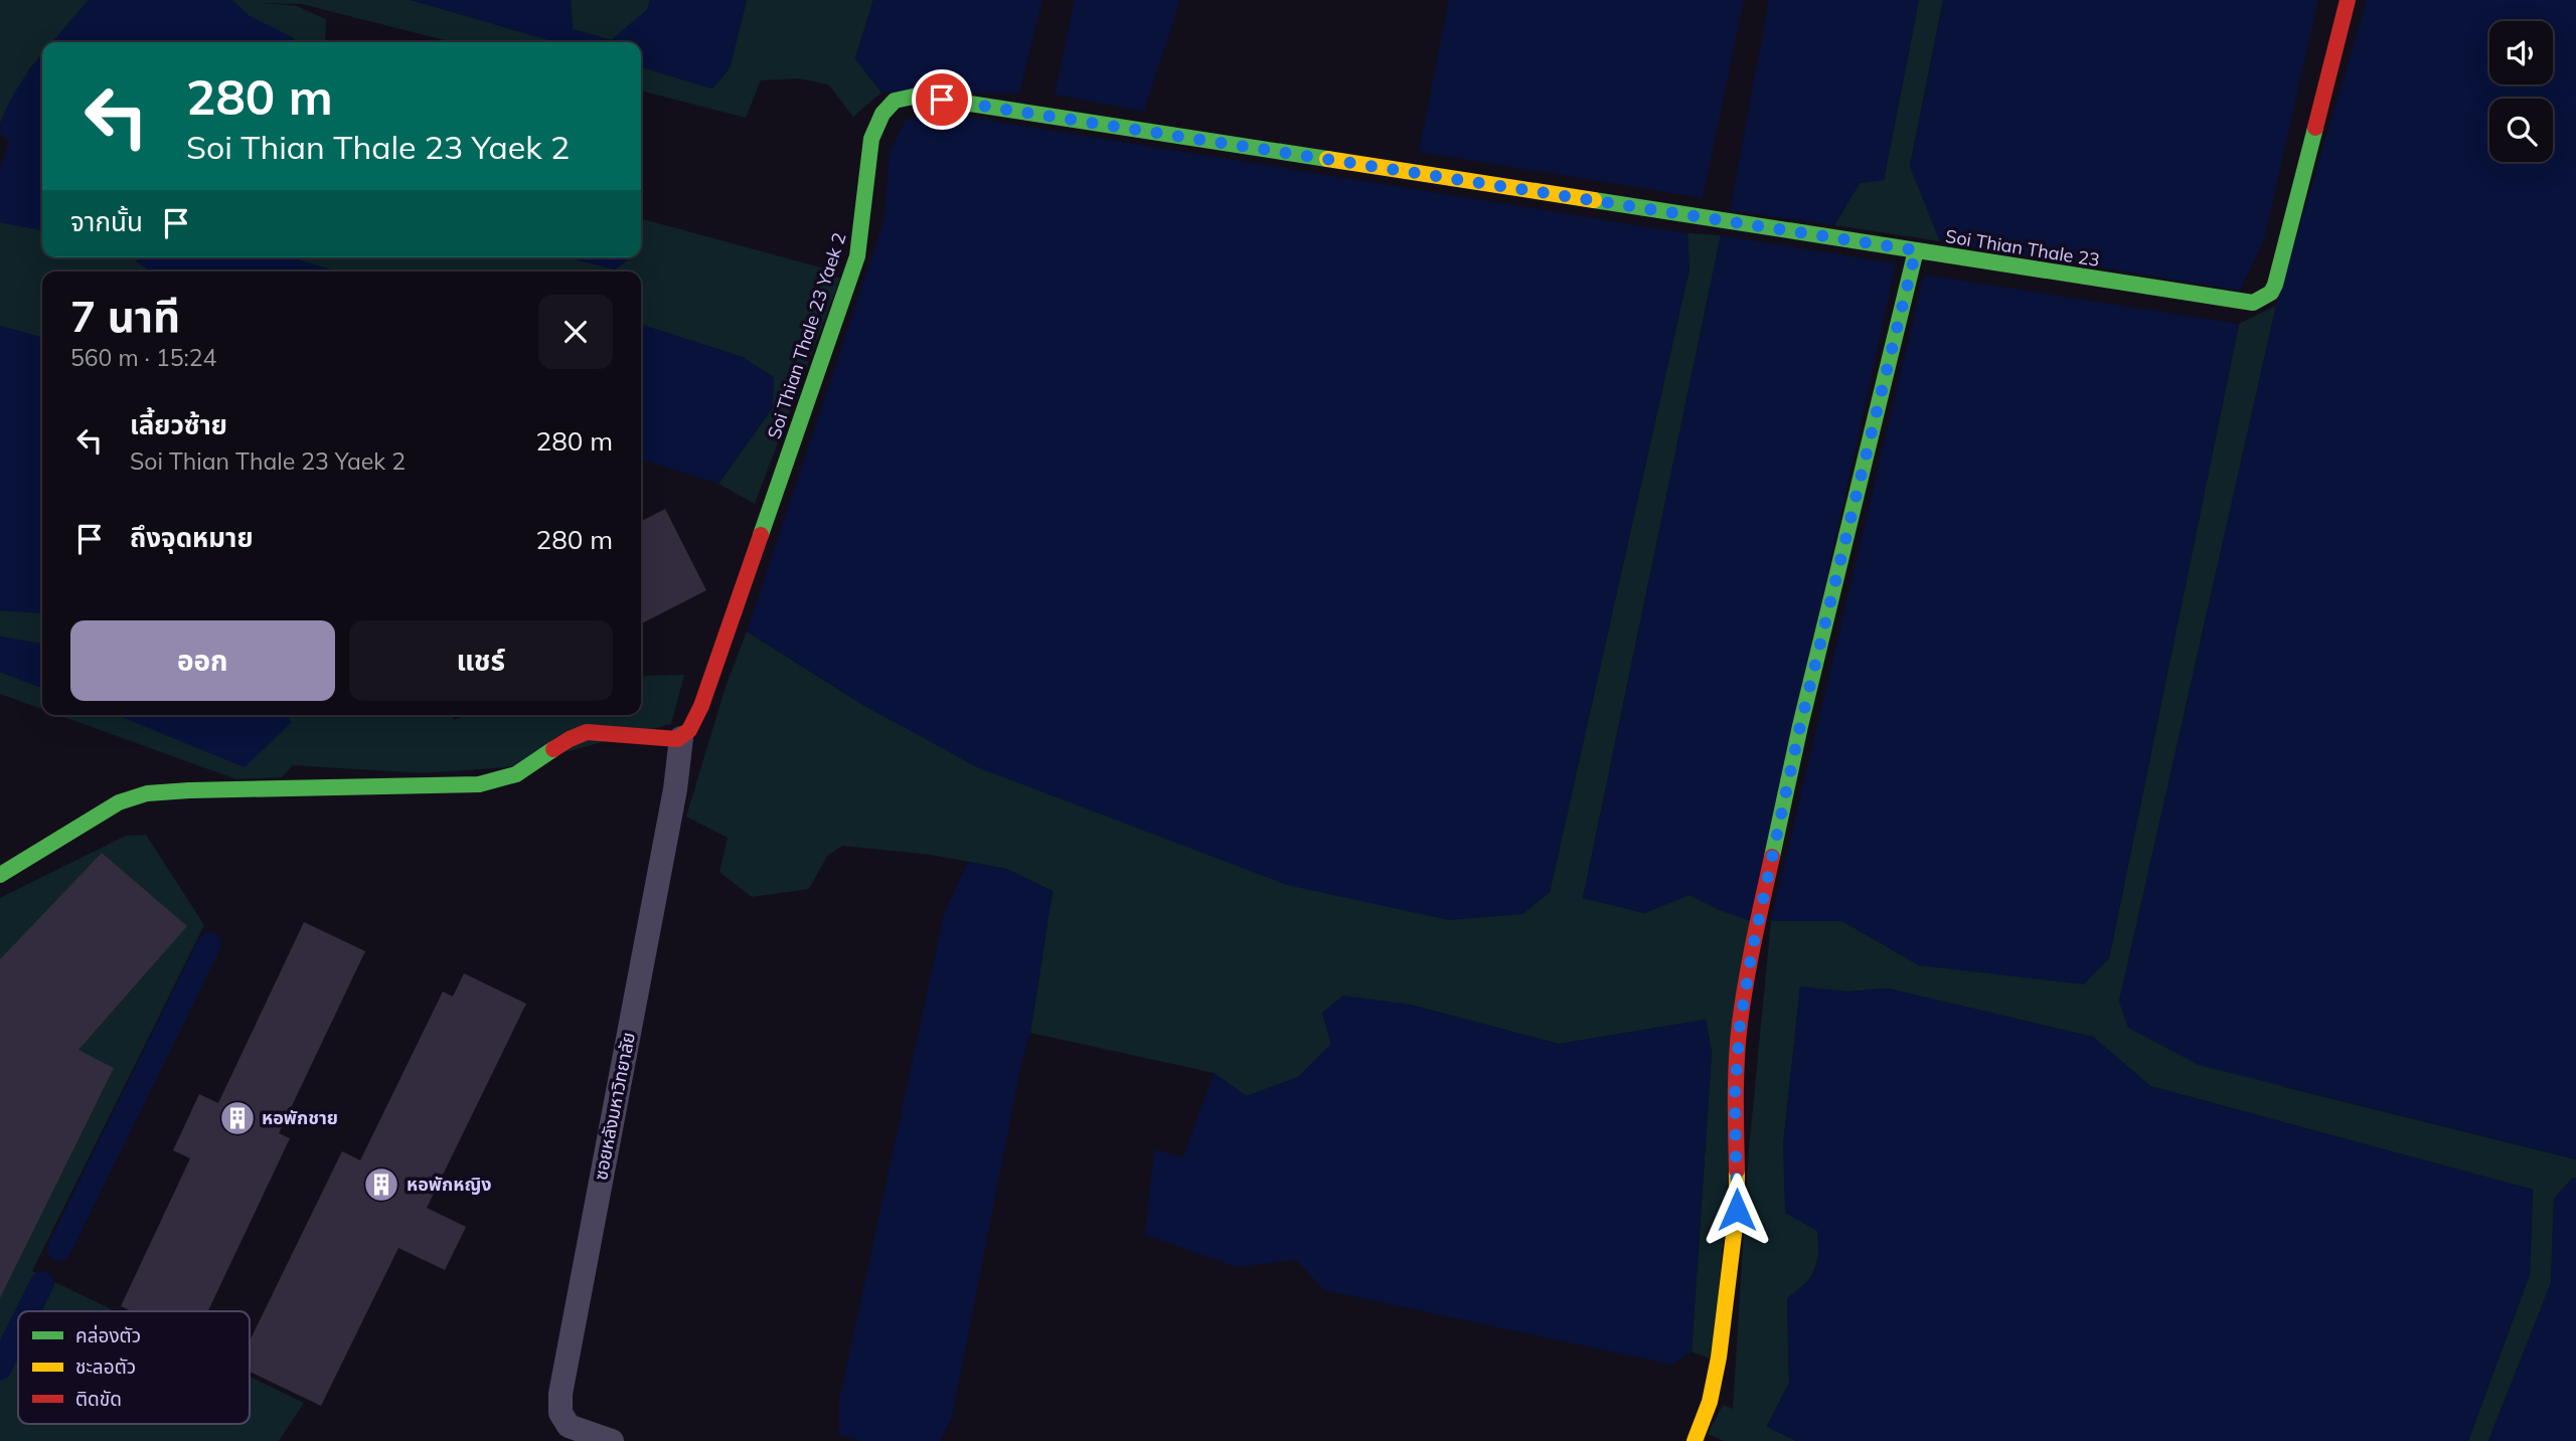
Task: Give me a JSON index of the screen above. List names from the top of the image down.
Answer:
{
  "streets": {
    "street": ["Soi Thian Thale 23", "Soi Thian Thale 23 Yaek 2", "ซอยหลังมหาวิทยาลัย"]
  },
  "crossings": [
    ["Soi Thian Thale 23", "Soi Thian Thale 23 Yaek 2"],
    ["Soi Thian Thale 23 Yaek 2", "ซอยหลังมหาวิทยาลัย"]
  ],
  "places": {
    "building": ["หอพักชาย", "หอพักหญิง"]
  },
  "legend": ["คล่องตัว", "ชะลอตัว", "ติดขัด"],
  "page": {
    "turn": ["280 m", "Soi Thian Thale 23 Yaek 2"],
    "then": "จากนั้น",
    "heading": ["7 นาที", "560 m · 15:24"],
    "list": [
      {
        "name": "เลี้ยวซ้าย",
        "note": "Soi Thian Thale 23 Yaek 2",
        "value": "280 m"
      },
      {
        "name": "ถึงจุดหมาย",
        "value": "280 m"
      }
    ],
    "buttons": ["ออก", "แชร์"]
  }
}
